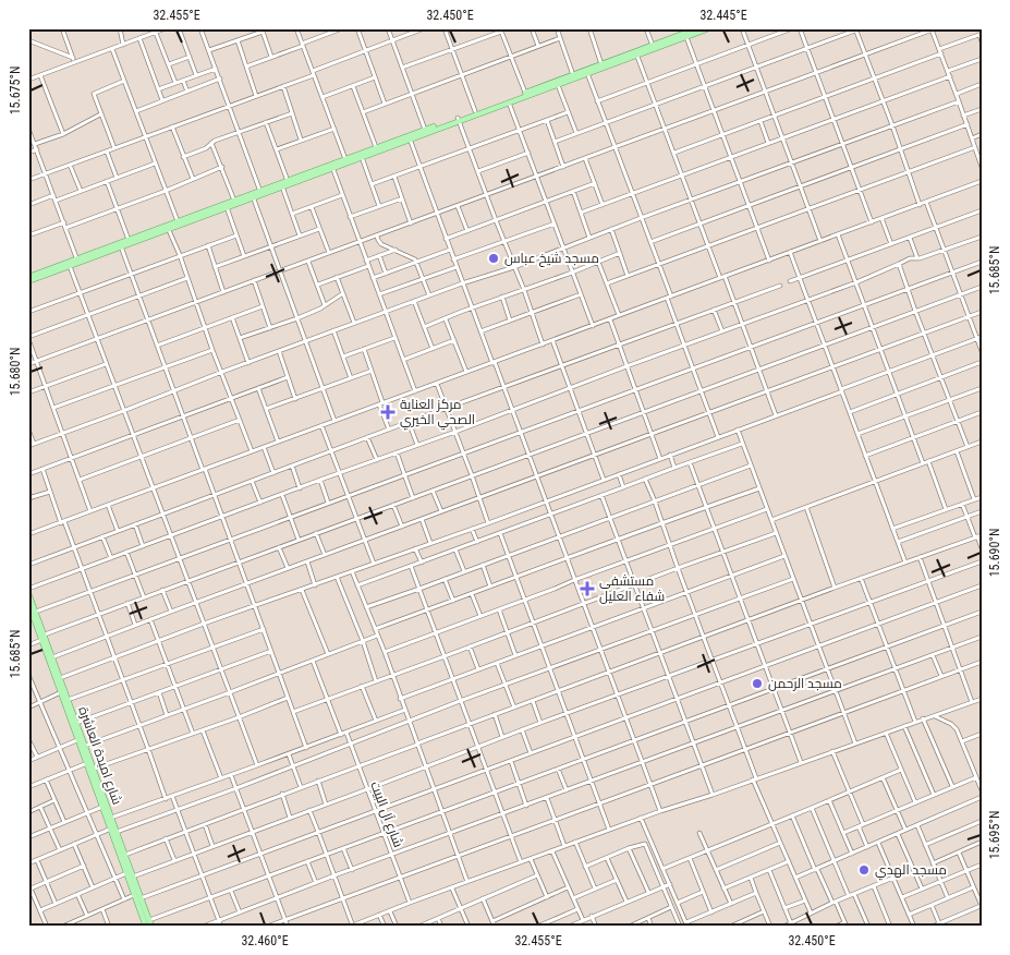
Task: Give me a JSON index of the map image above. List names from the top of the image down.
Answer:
{
  "streets": {
    "main road": ["شارع امبدة العاشرة"],
    "street": ["شارع آل البيت"]
  },
  "places": {
    "other": ["مسجد شيخ عباس", "مسجد الرحمن", "مسجد الهدي"],
    "health": ["مركز العناية الصحي الخيري", "مستشفى شفاء العليل"]
  },
  "coordinates": [
    "32.455°E",
    "32.450°E",
    "32.445°E",
    "15.675°N",
    "15.685°N",
    "15.680°N",
    "15.690°N",
    "15.695°N",
    "32.460°E"
  ]
}
